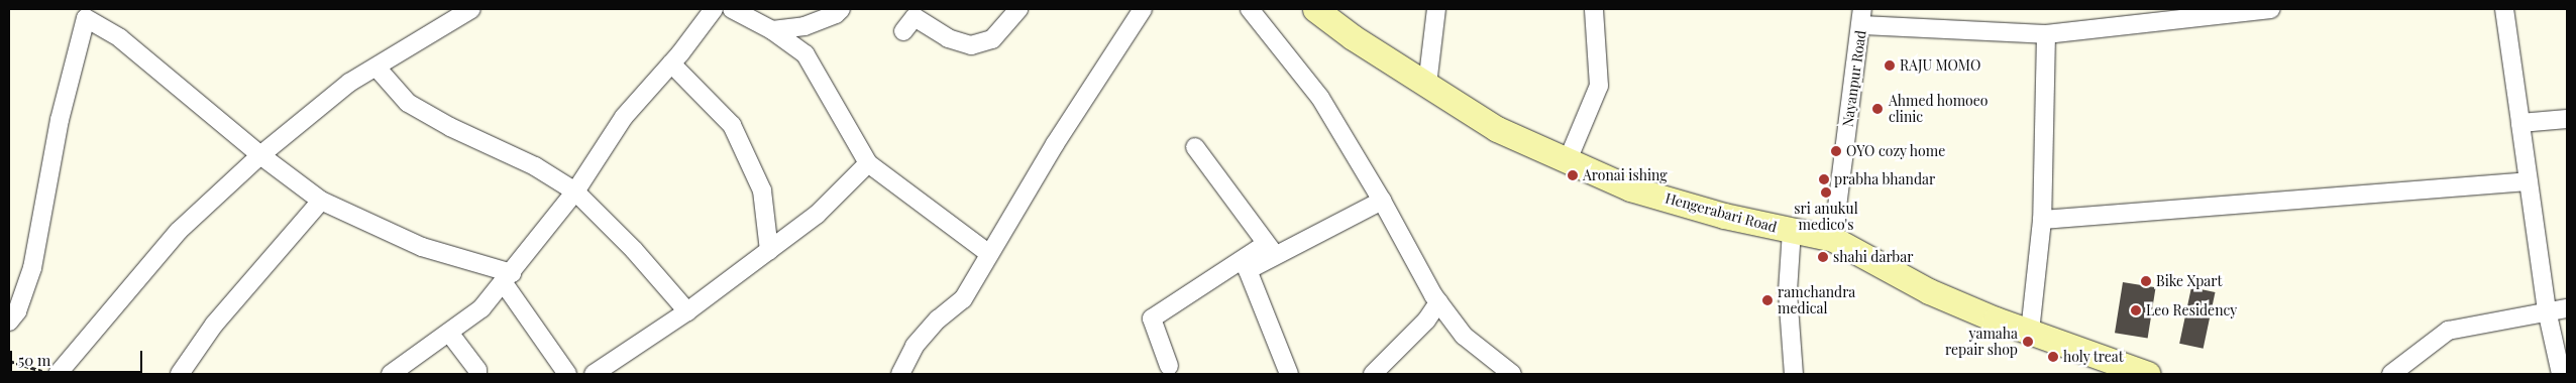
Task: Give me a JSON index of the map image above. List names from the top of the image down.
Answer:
{
  "streets": {
    "main road": ["Hengerabari Road"],
    "street": ["Nayanpur Road"]
  },
  "crossings": [
    ["Nayanpur Road", "Hengerabari Road"]
  ],
  "places": [
    "RAJU MOMO",
    "Ahmed homoeo clinic",
    "OYO cozy home",
    "Aronai ishing",
    "prabha bhandar",
    "sri anukul medico's",
    "shahi darbar",
    "Bike Xpart",
    "ramchandra medical",
    "Leo Residency",
    "yamaha repair shop",
    "holy treat"
  ],
  "scale_bar": "50 m"
}
